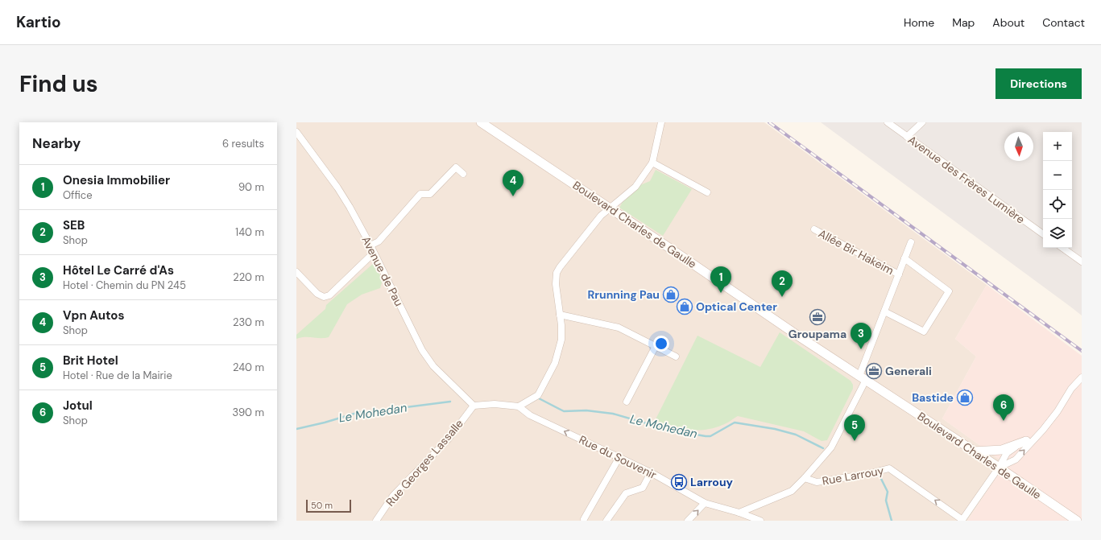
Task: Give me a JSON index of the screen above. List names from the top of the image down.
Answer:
{
  "streets": {
    "main road": ["Boulevard Charles de Gaulle"],
    "street": [
      "Avenue des Frères Lumière",
      "Allée Bir Hakeim",
      "Avenue de Pau",
      "Rue du Souvenir",
      "Rue Georges Lassalle",
      "Rue Larrouy"
    ]
  },
  "crossings": [
    ["Avenue de Pau", "Rue Georges Lassalle"]
  ],
  "one_way": ["Rue du Souvenir", "Rue Larrouy"],
  "water": ["Le Mohedan"],
  "places": {
    "shop": ["Rrunning Pau", "Optical Center", "Bastide"],
    "office": ["Groupama", "Generali"],
    "bus stop": ["Larrouy"]
  },
  "scale_bar": "50 m",
  "north": "bottom",
  "page": {
    "header": "Kartio",
    "nav": [
      "Home",
      "Map",
      "About",
      "Contact"
    ],
    "buttons": "Directions",
    "title": "Find us",
    "heading": ["Nearby", "6 results"],
    "map_buttons": ["+", "−"],
    "list": [
      {
        "mark": "1",
        "name": "Onesia Immobilier",
        "note": "Office",
        "value": "90 m"
      },
      {
        "mark": "2",
        "name": "SEB",
        "note": "Shop",
        "value": "140 m"
      },
      {
        "mark": "3",
        "name": "Hôtel Le Carré d'As",
        "note": "Hotel · Chemin du PN 245",
        "value": "220 m"
      },
      {
        "mark": "4",
        "name": "Vpn Autos",
        "note": "Shop",
        "value": "230 m"
      },
      {
        "mark": "5",
        "name": "Brit Hotel",
        "note": "Hotel · Rue de la Mairie",
        "value": "240 m"
      },
      {
        "mark": "6",
        "name": "Jotul",
        "note": "Shop",
        "value": "390 m"
      }
    ],
    "pins": [
      "4",
      "1",
      "2",
      "3",
      "6",
      "5"
    ],
    "scale": "50 m"
  }
}
